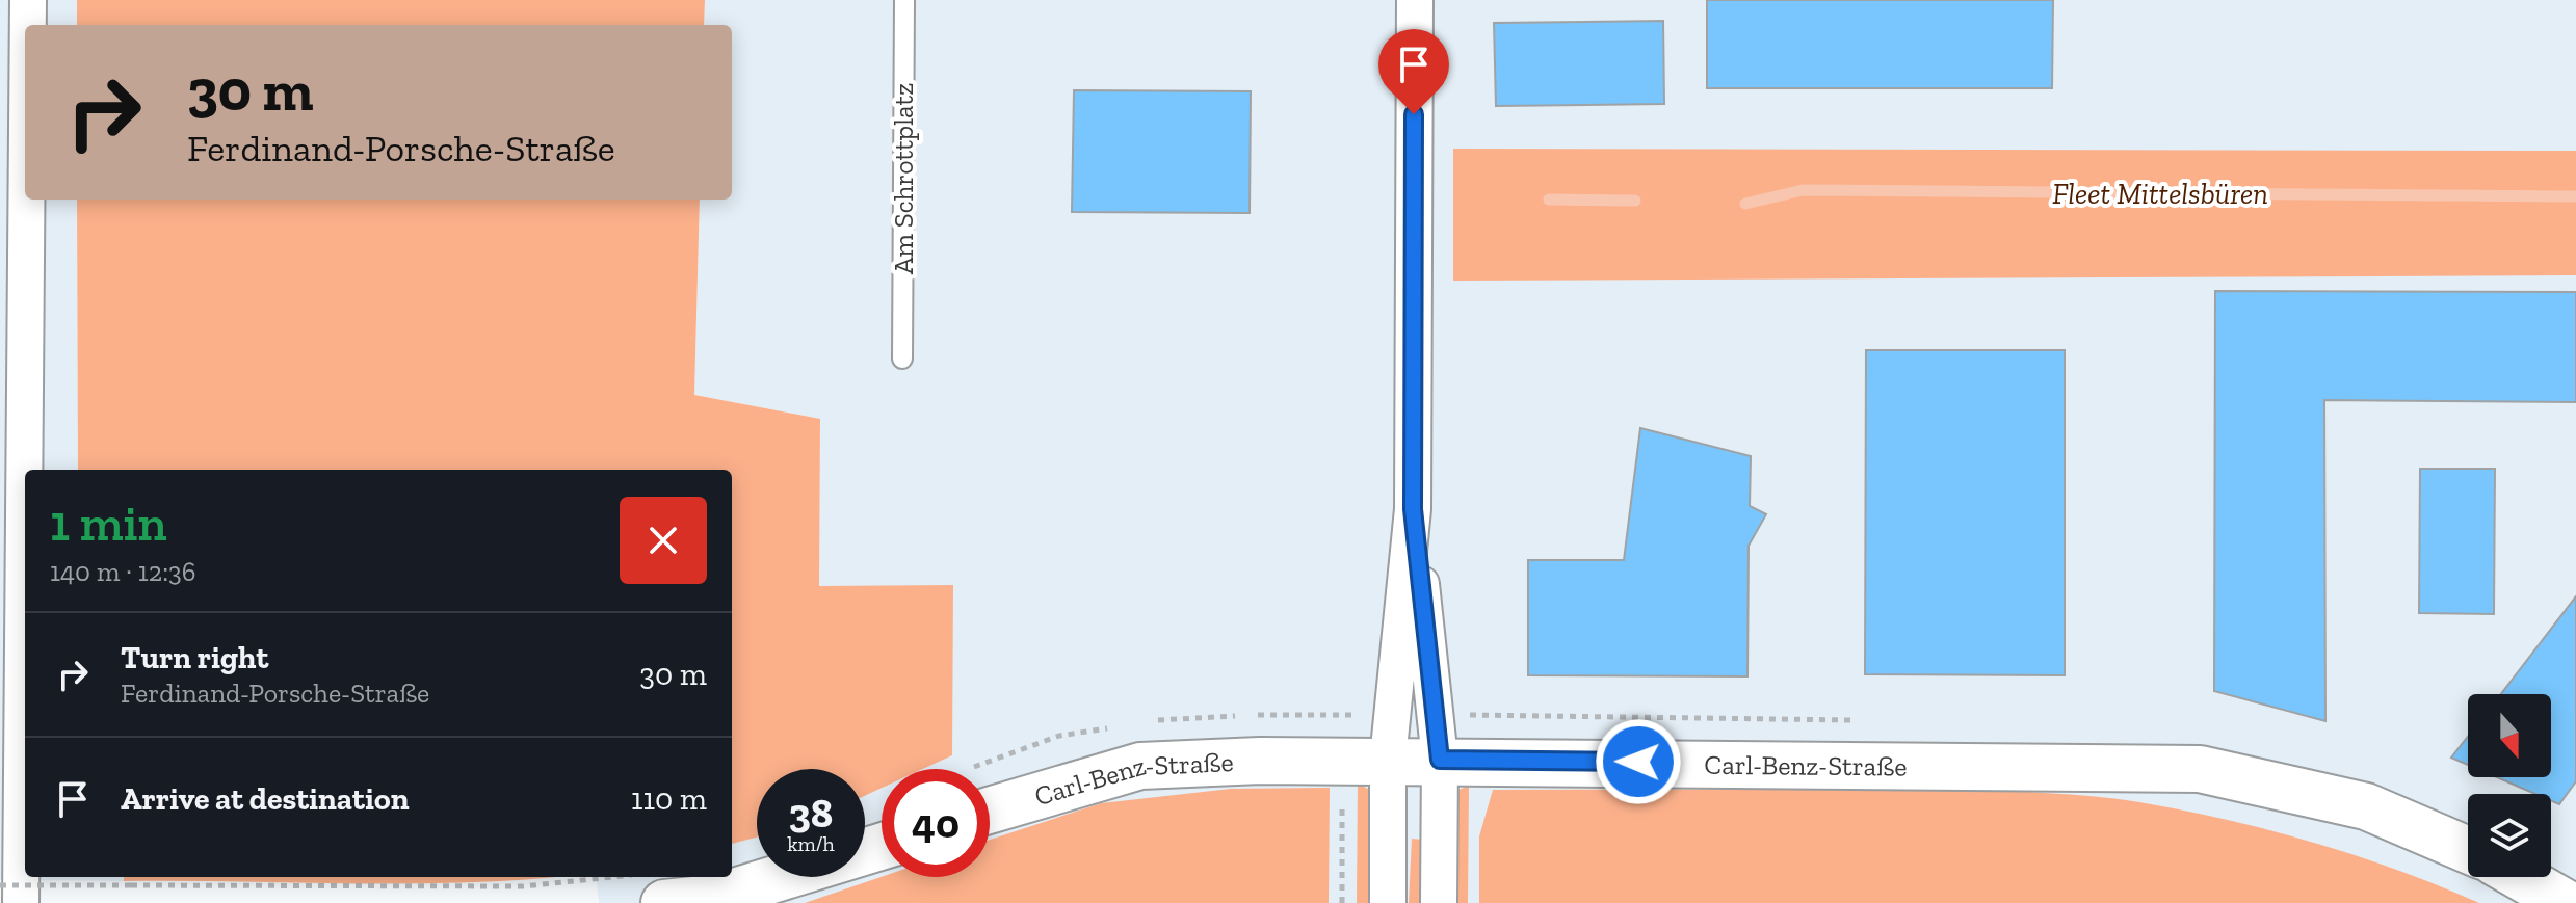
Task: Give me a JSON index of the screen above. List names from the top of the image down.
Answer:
{
  "streets": {
    "street": ["Carl-Benz-Straße"],
    "lane": ["Am Schrottplatz"]
  },
  "water": ["Fleet Mittelsbüren"],
  "north": "bottom",
  "page": {
    "turn": ["30 m", "Ferdinand-Porsche-Straße"],
    "heading": ["1 min", "140 m · 12:36"],
    "list": [
      {
        "name": "Turn right",
        "note": "Ferdinand-Porsche-Straße",
        "value": "30 m"
      },
      {
        "name": "Arrive at destination",
        "value": "110 m"
      }
    ],
    "speed": "38 km/h",
    "limit": "40"
  }
}
